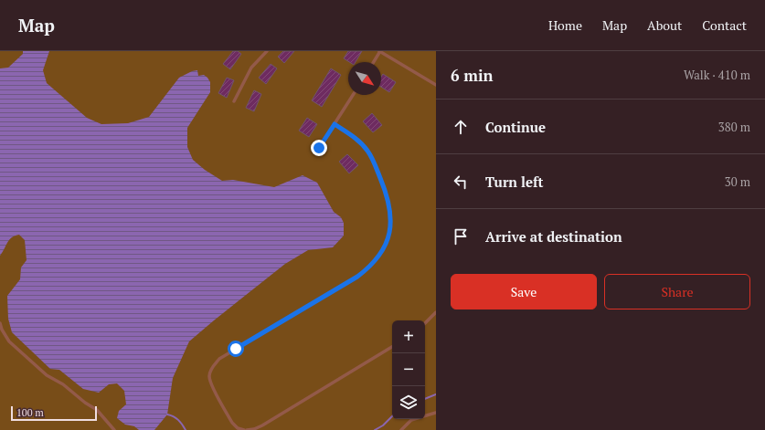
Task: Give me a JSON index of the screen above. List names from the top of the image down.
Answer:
{
  "scale_bar": "100 m",
  "north": "bottom right",
  "page": {
    "header": "Map",
    "nav": [
      "Home",
      "Map",
      "About",
      "Contact"
    ],
    "heading": ["6 min", "Walk · 410 m"],
    "list": [
      ["Continue", "380 m"],
      ["Turn left", "30 m"],
      "Arrive at destination"
    ],
    "buttons": ["Save", "Share"],
    "map_buttons": ["+", "−"],
    "scale": "100 m"
  }
}
